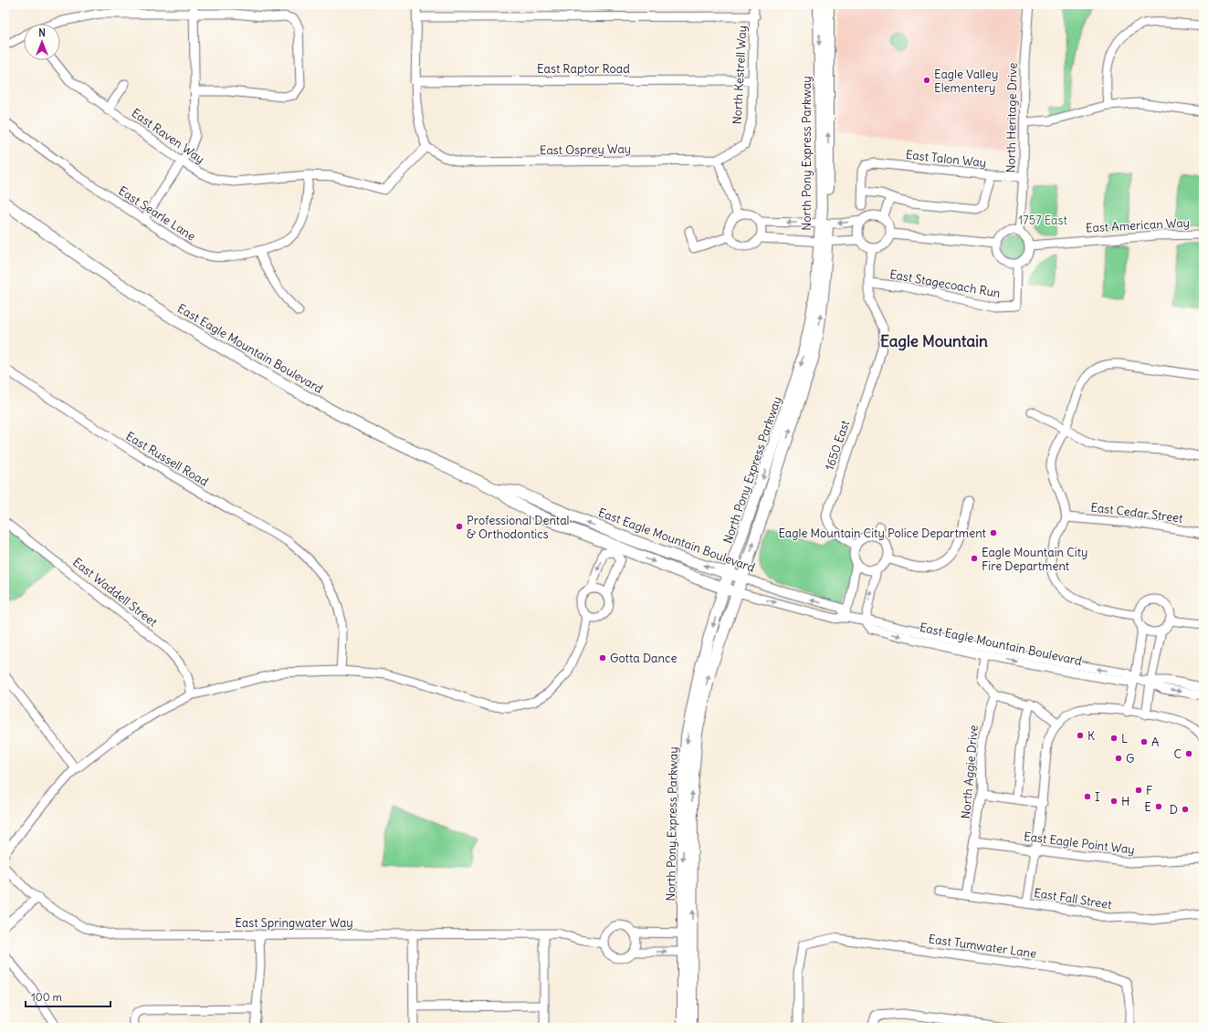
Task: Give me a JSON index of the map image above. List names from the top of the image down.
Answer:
{
  "streets": {
    "main road": ["North Pony Express Parkway", "East Eagle Mountain Boulevard"],
    "street": [
      "East Raptor Road",
      "North Kestrell Way",
      "North Heritage Drive",
      "East Raven Way",
      "East Osprey Way",
      "East Talon Way",
      "East Searle Lane",
      "East American Way",
      "East Stagecoach Run",
      "1650 East",
      "East Russell Road",
      "East Cedar Street",
      "East Waddell Street",
      "North Aggie Drive",
      "East Eagle Point Way",
      "East Fall Street",
      "East Springwater Way",
      "East Tumwater Lane"
    ]
  },
  "crossings": [
    ["East Raptor Road", "North Kestrell Way"],
    ["North Kestrell Way", "East Osprey Way"],
    ["North Heritage Drive", "East Talon Way"],
    ["North Heritage Drive", "East American Way"],
    ["North Heritage Drive", "East Stagecoach Run"],
    ["East Raven Way", "East Osprey Way"],
    ["East Raven Way", "East Searle Lane"],
    ["North Pony Express Parkway", "East Eagle Mountain Boulevard"],
    ["East American Way", "East Stagecoach Run"],
    ["East Stagecoach Run", "1650 East"],
    ["North Aggie Drive", "East Eagle Point Way"],
    ["North Aggie Drive", "East Fall Street"]
  ],
  "districts": ["Eagle Mountain"],
  "parks": ["1757 East"],
  "places": [
    "Eagle Valley Elementery",
    "Professional Dental & Orthodontics",
    "Eagle Mountain City Police Department",
    "Eagle Mountain City Fire Department",
    "Gotta Dance",
    "K",
    "L",
    "A",
    "C",
    "G",
    "F",
    "I",
    "H",
    "E",
    "D"
  ],
  "scale_bar": "100 m",
  "north": "top"
}
